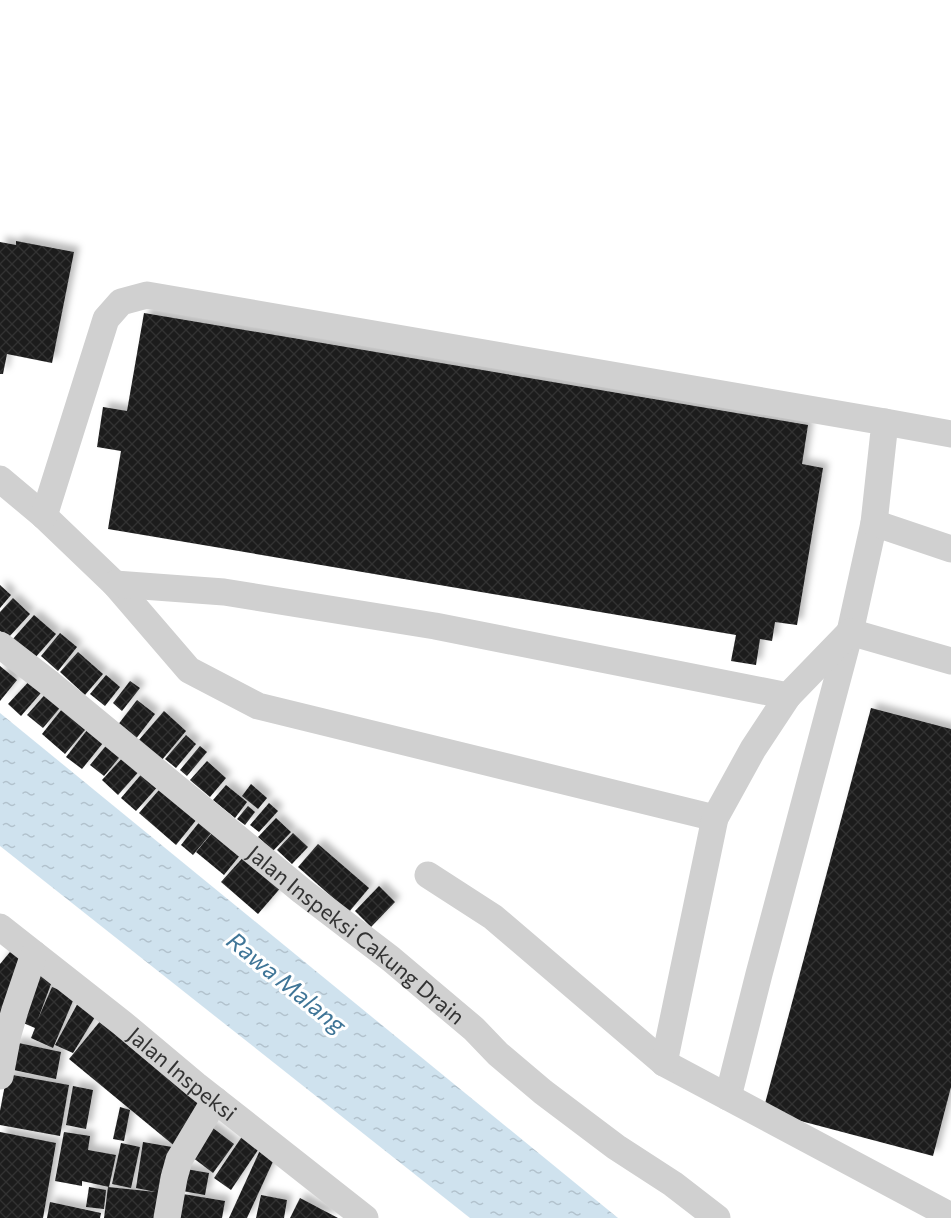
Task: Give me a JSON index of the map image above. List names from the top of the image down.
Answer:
{
  "streets": {
    "street": ["Jalan Inspeksi Cakung Drain", "Jalan Inspeksi"]
  },
  "water": ["Rawa Malang"]
}
